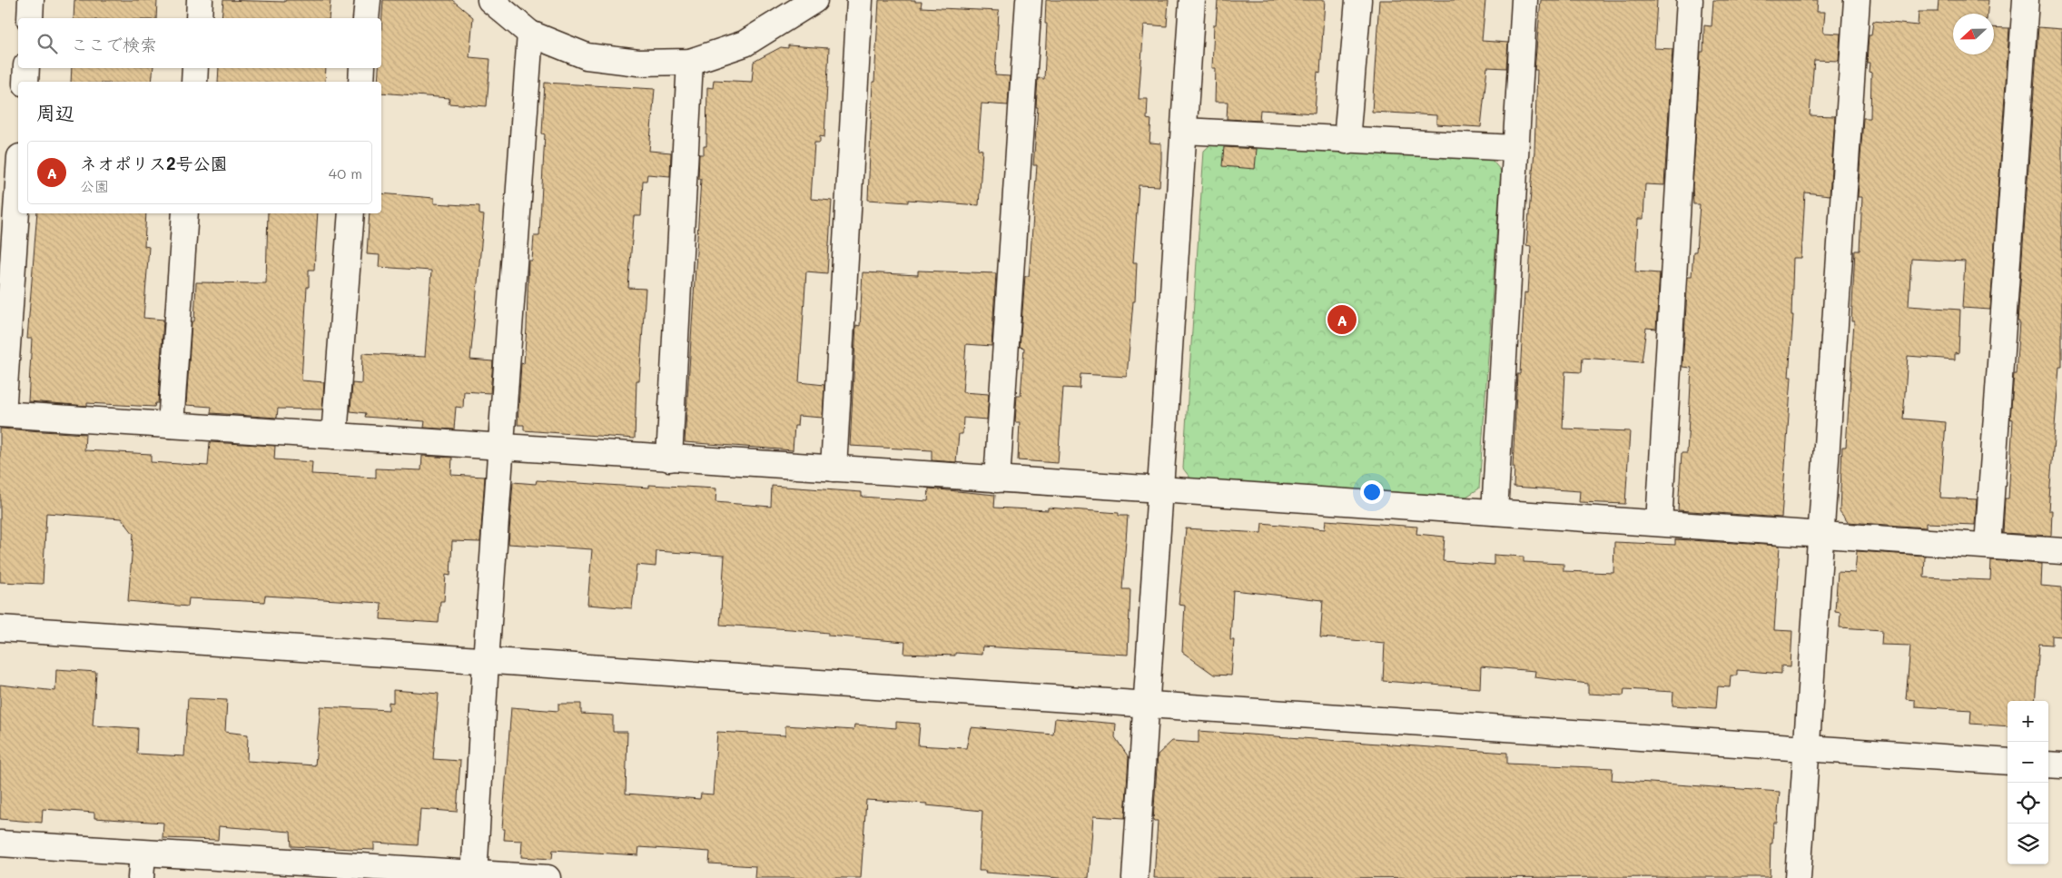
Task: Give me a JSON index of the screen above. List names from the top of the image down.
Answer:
{
  "north": "left",
  "page": {
    "search": "ここで検索",
    "heading": "周辺",
    "list": [
      {
        "mark": "A",
        "name": "ネオポリス2号公園",
        "note": "公園",
        "value": "40 m"
      }
    ],
    "pins": "A",
    "map_buttons": ["+", "−"]
  }
}
